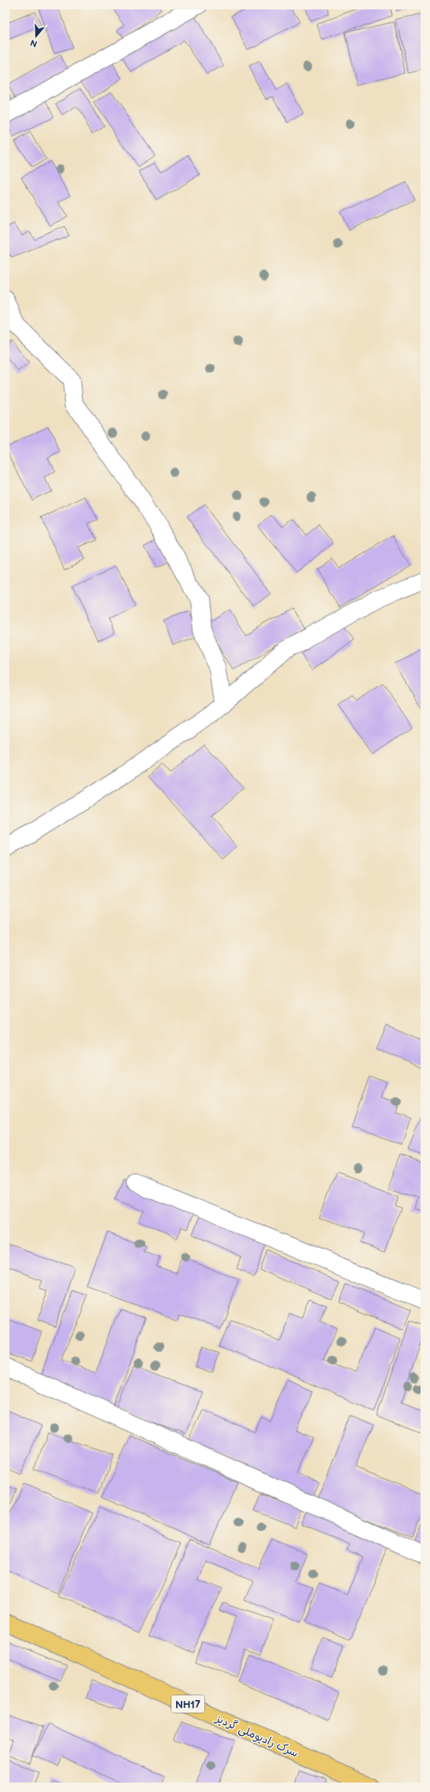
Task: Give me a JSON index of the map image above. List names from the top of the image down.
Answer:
{
  "streets": {
    "highway": ["NH17", "سرک رادیوملی گردیز"]
  },
  "north": "bottom"
}
